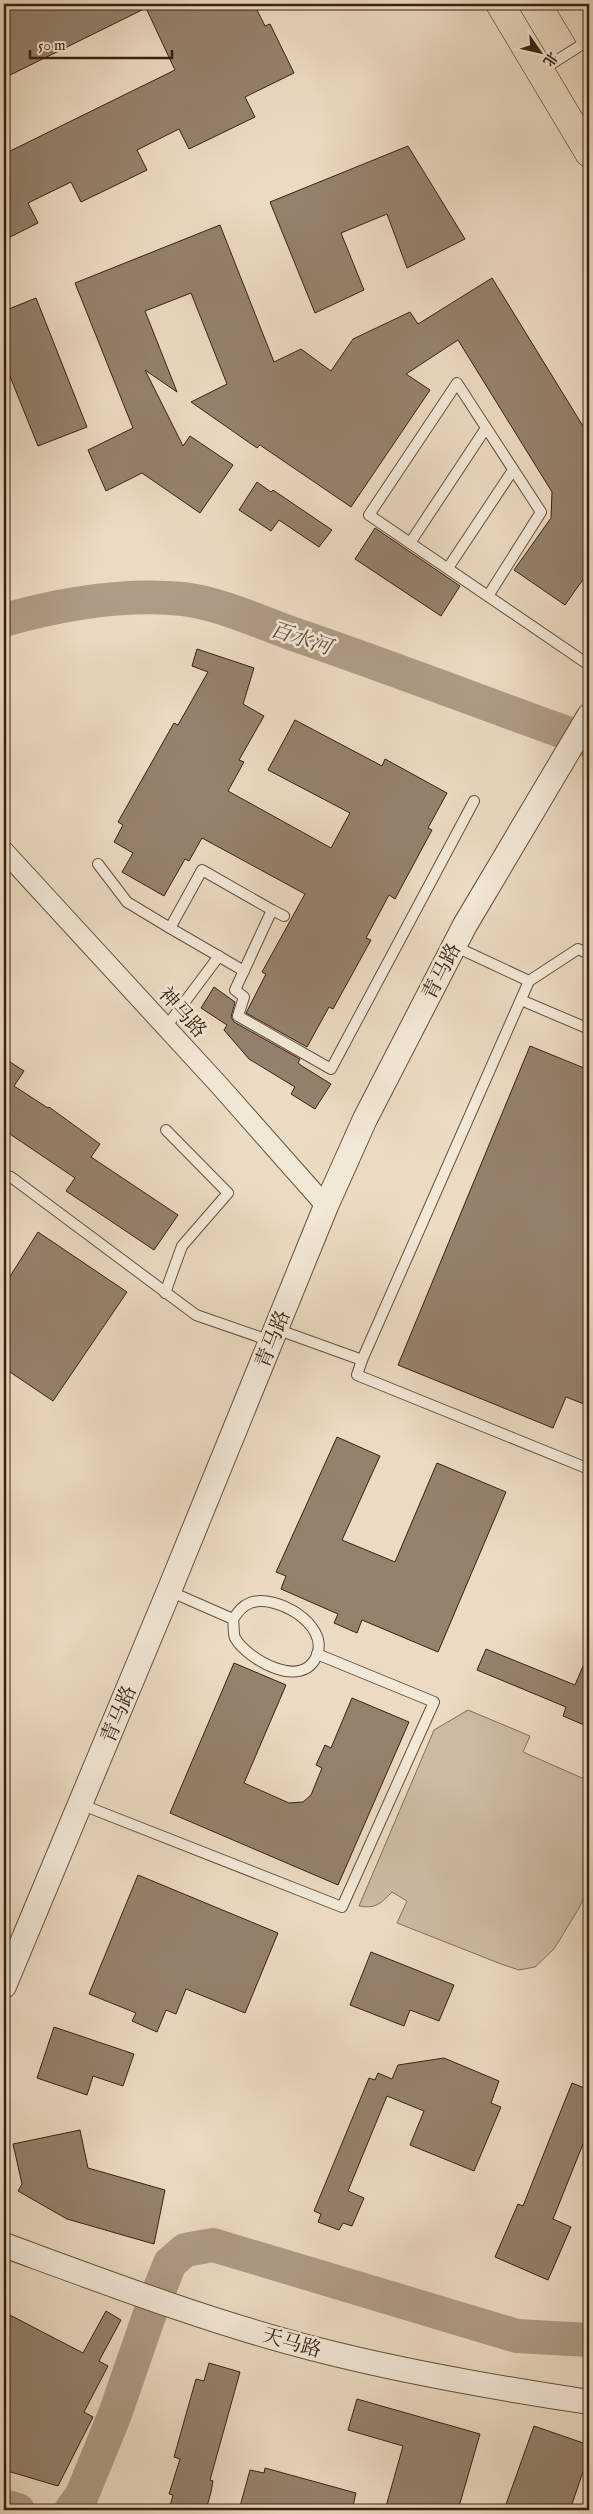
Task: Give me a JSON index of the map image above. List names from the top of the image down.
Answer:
{
  "streets": {
    "street": ["青马路", "神马路", "天马路"]
  },
  "crossings": [
    ["青马路", "神马路"]
  ],
  "water": ["百水河"],
  "scale_bar": "50 m",
  "north": "bottom right"
}
